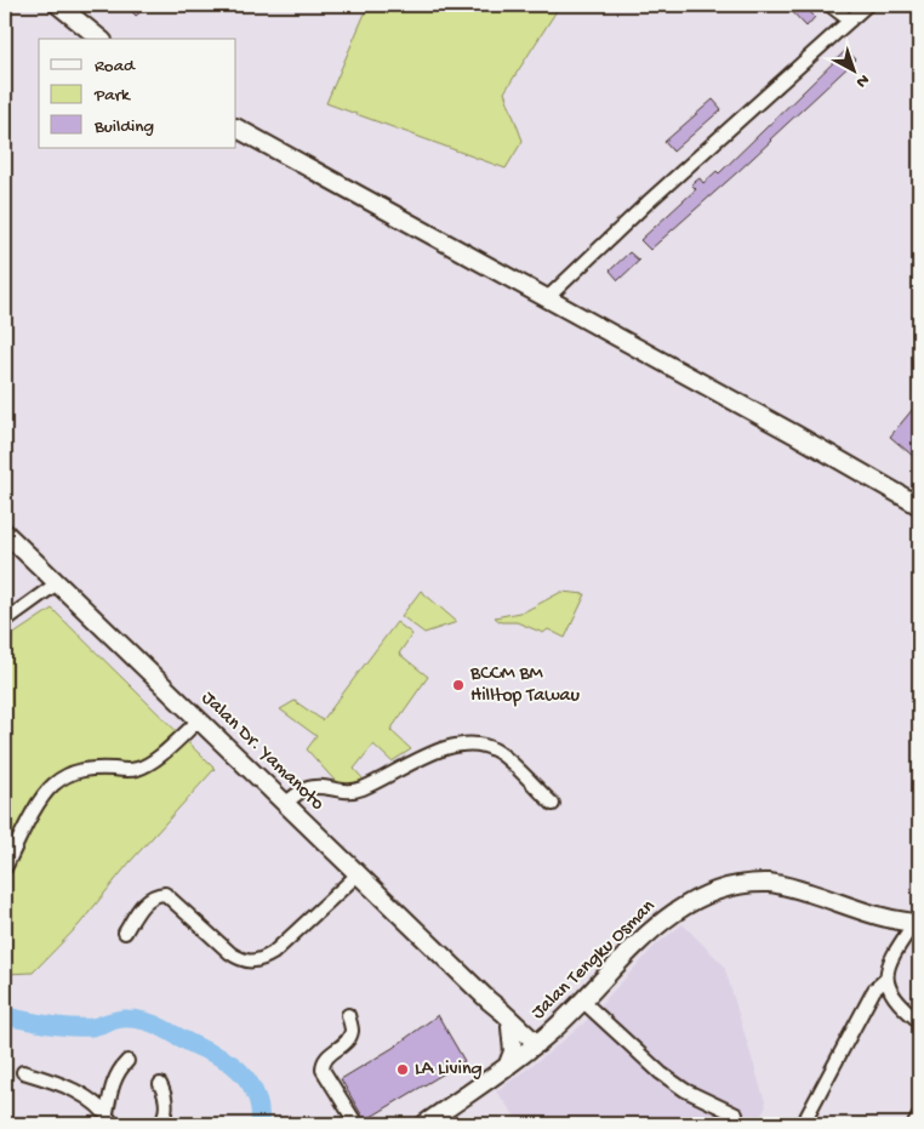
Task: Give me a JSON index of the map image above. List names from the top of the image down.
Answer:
{
  "streets": {
    "main road": ["Jalan Dr. Yamanoto", "Jalan Tengku Osman"]
  },
  "crossings": [
    ["Jalan Dr. Yamanoto", "Jalan Tengku Osman"]
  ],
  "places": ["BCCM BM Hilltop Tawau", "LA Living"],
  "legend": ["Road", "Park", "Building"],
  "north": "bottom right"
}
